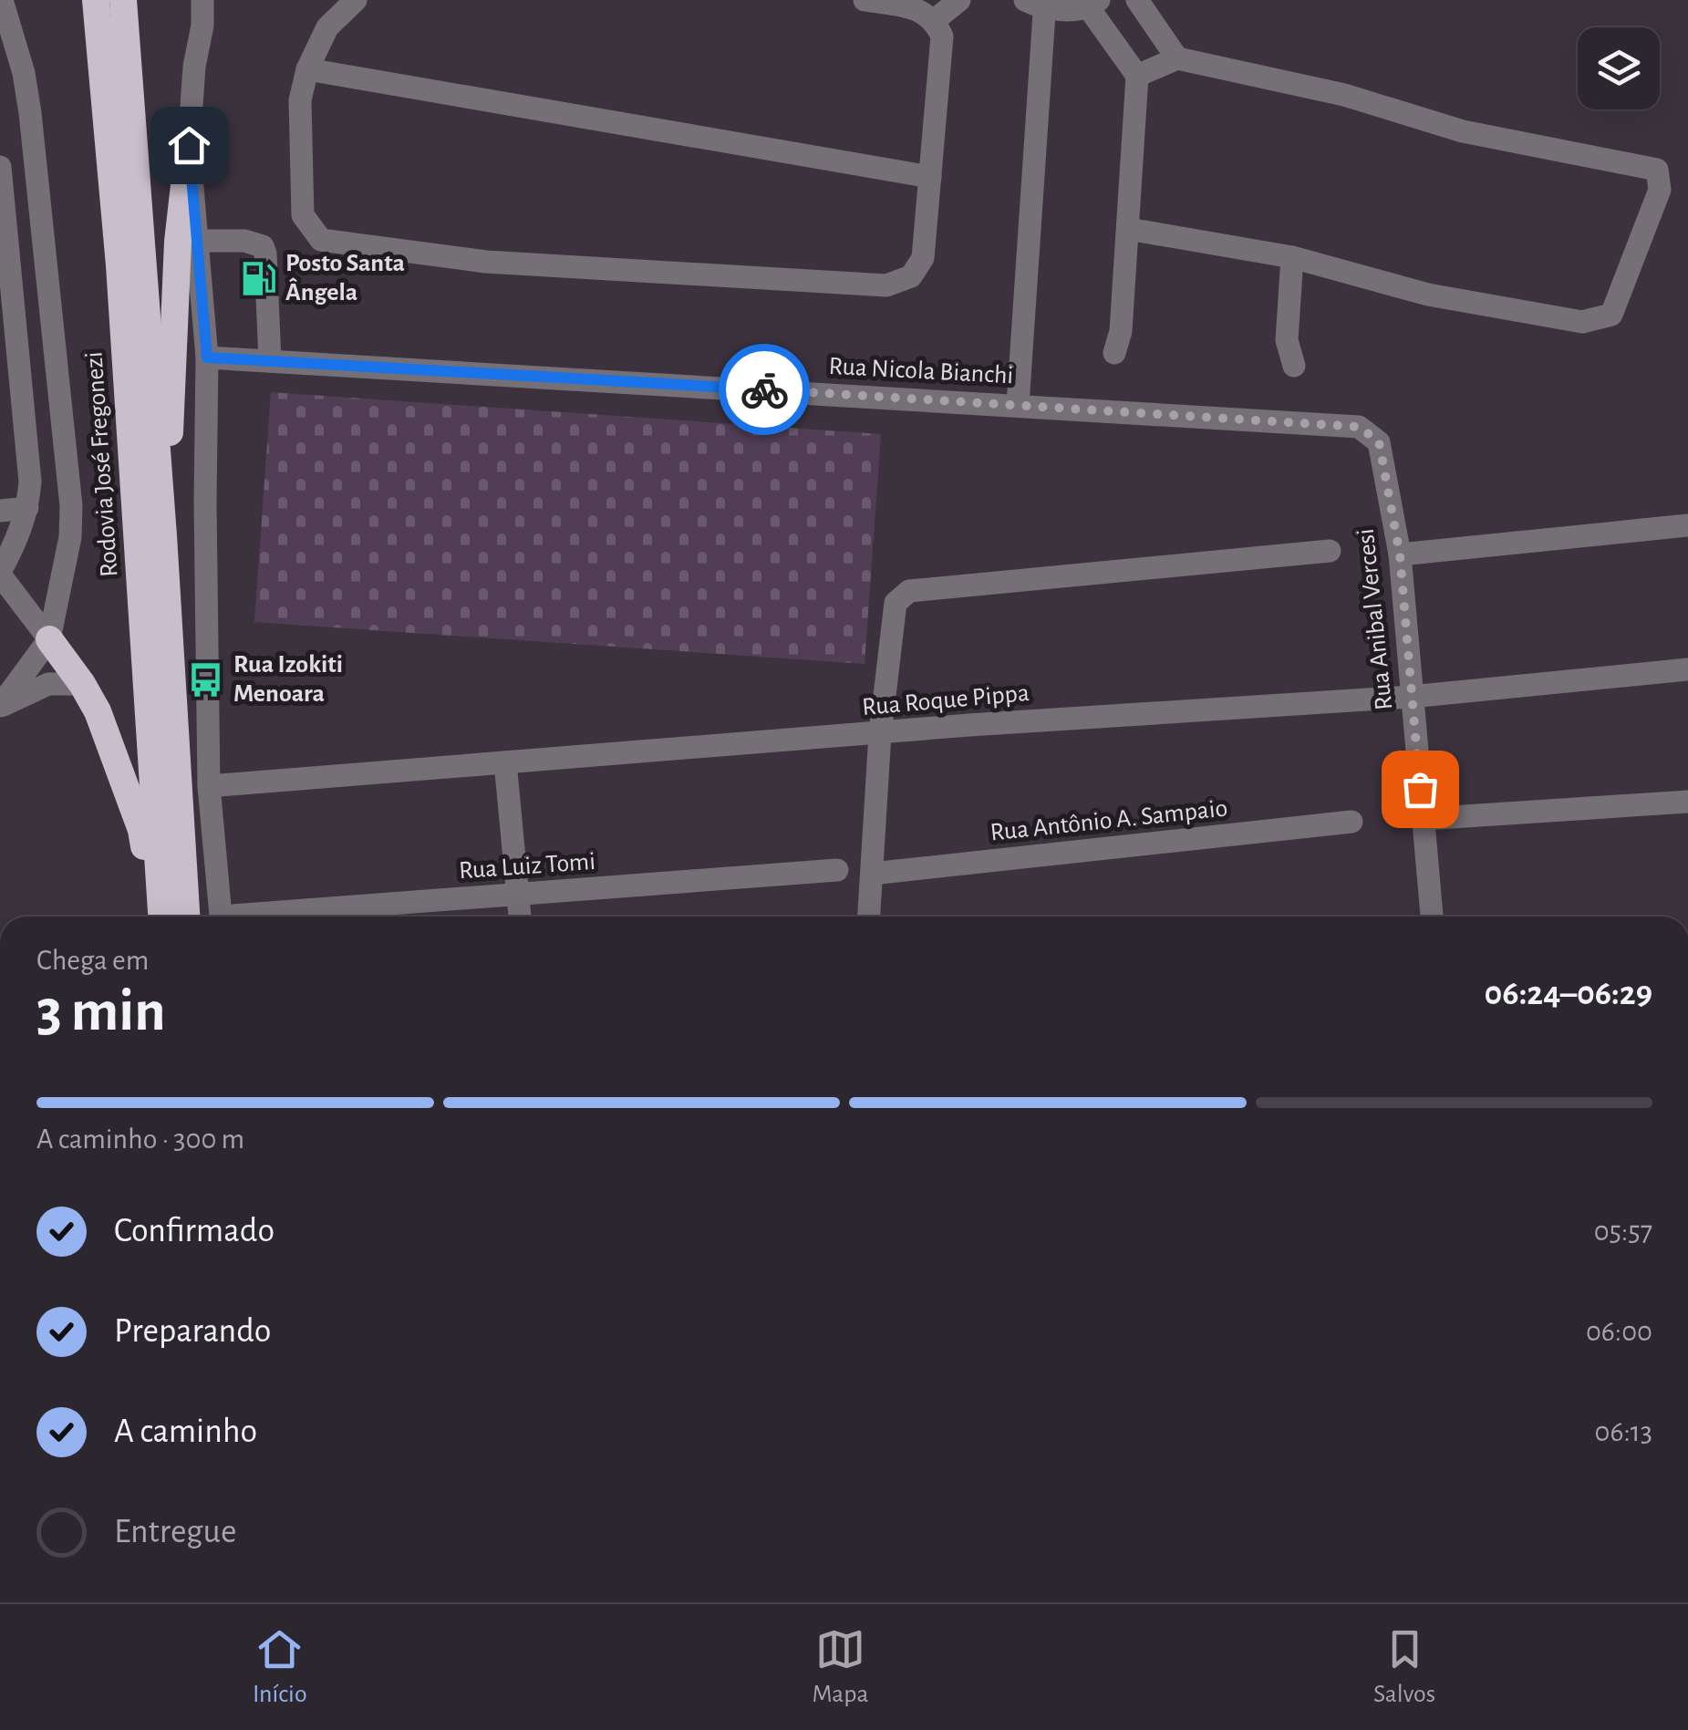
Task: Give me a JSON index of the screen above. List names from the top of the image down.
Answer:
{
  "streets": {
    "highway": ["Rodovia José Fregonezi"],
    "street": [
      "Rua Nicola Bianchi",
      "Rua Anibal Vercesi",
      "Rua Roque Pippa",
      "Rua Antônio A. Sampaio",
      "Rua Luiz Tomi"
    ]
  },
  "crossings": [
    ["Rua Nicola Bianchi", "Rua Anibal Vercesi"],
    ["Rua Anibal Vercesi", "Rua Roque Pippa"]
  ],
  "places": {
    "fuel station": ["Posto Santa Ângela"],
    "bus stop": ["Rua Izokiti Menoara"]
  },
  "page": {
    "heading": ["3 min", "Chega em", "06:24–06:29"],
    "bar": "A caminho · 300 m",
    "list": [
      ["Confirmado", "05:57"],
      ["Preparando", "06:00"],
      ["A caminho", "06:13"],
      "Entregue"
    ],
    "tabs": ["Início", "Mapa", "Salvos"]
  }
}
